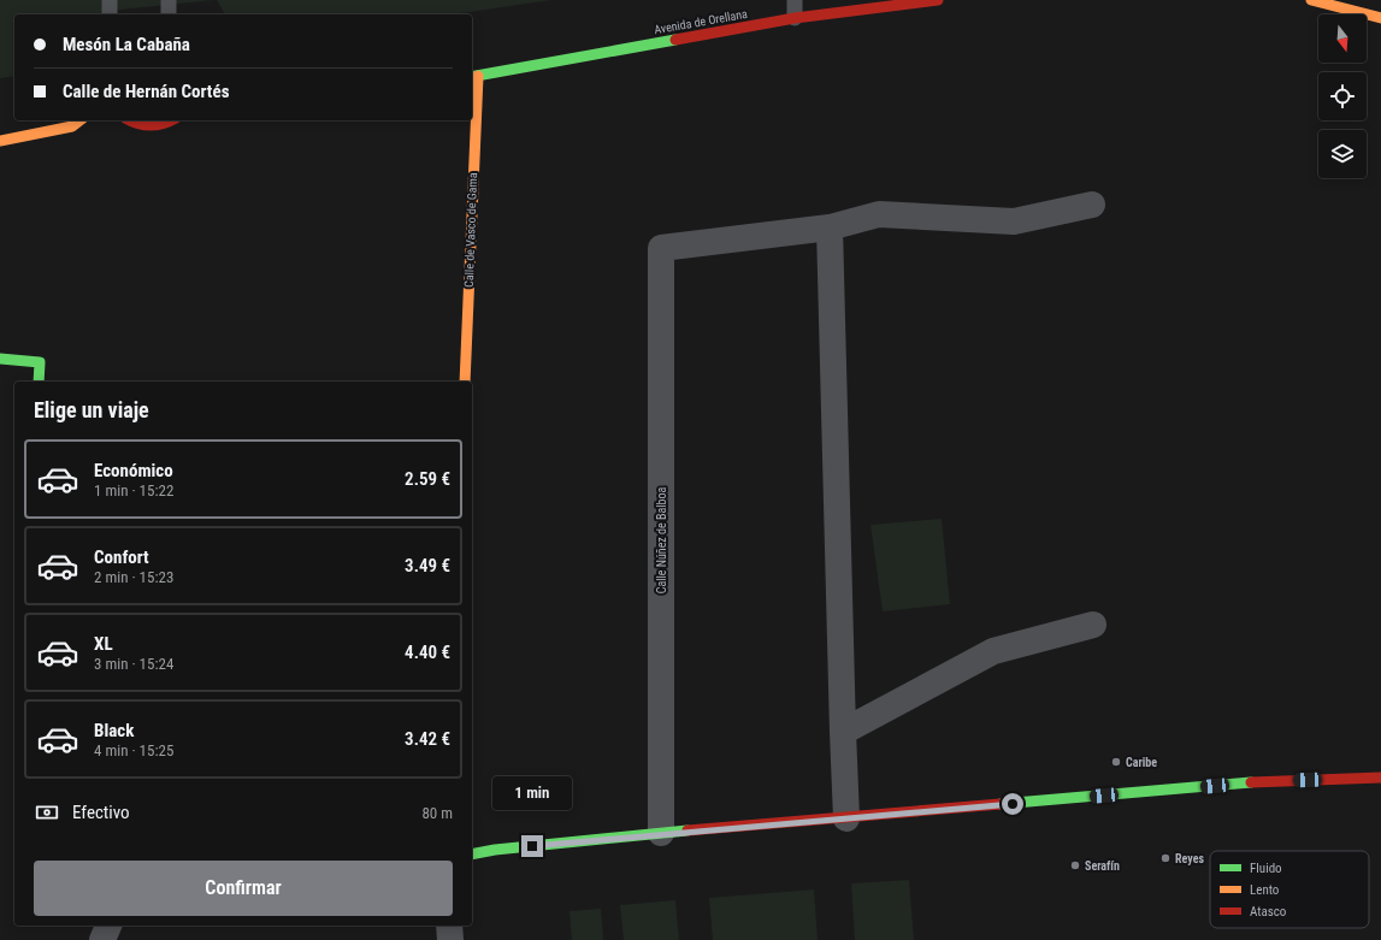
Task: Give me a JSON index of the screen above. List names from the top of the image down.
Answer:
{
  "streets": {
    "street": ["Avenida de Orellana", "Calle de Vasco de Gama", "Calle Núñez de Balboa"]
  },
  "crossings": [
    ["Avenida de Orellana", "Calle de Vasco de Gama"]
  ],
  "places": ["Caribe", "Reyes", "Serafín"],
  "legend": ["Fluido", "Lento", "Atasco"],
  "north": "bottom",
  "page": {
    "banner": ["Mesón La Cabaña", "Calle de Hernán Cortés"],
    "heading": "Elige un viaje",
    "list": [
      {
        "name": "Económico",
        "note": "1 min · 15:22",
        "value": "2.59 €"
      },
      {
        "name": "Confort",
        "note": "2 min · 15:23",
        "value": "3.49 €"
      },
      {
        "name": "XL",
        "note": "3 min · 15:24",
        "value": "4.40 €"
      },
      {
        "name": "Black",
        "note": "4 min · 15:25",
        "value": "3.42 €"
      }
    ],
    "bubble": "1 min",
    "pay": ["Efectivo", "80 m"],
    "buttons": "Confirmar"
  }
}
